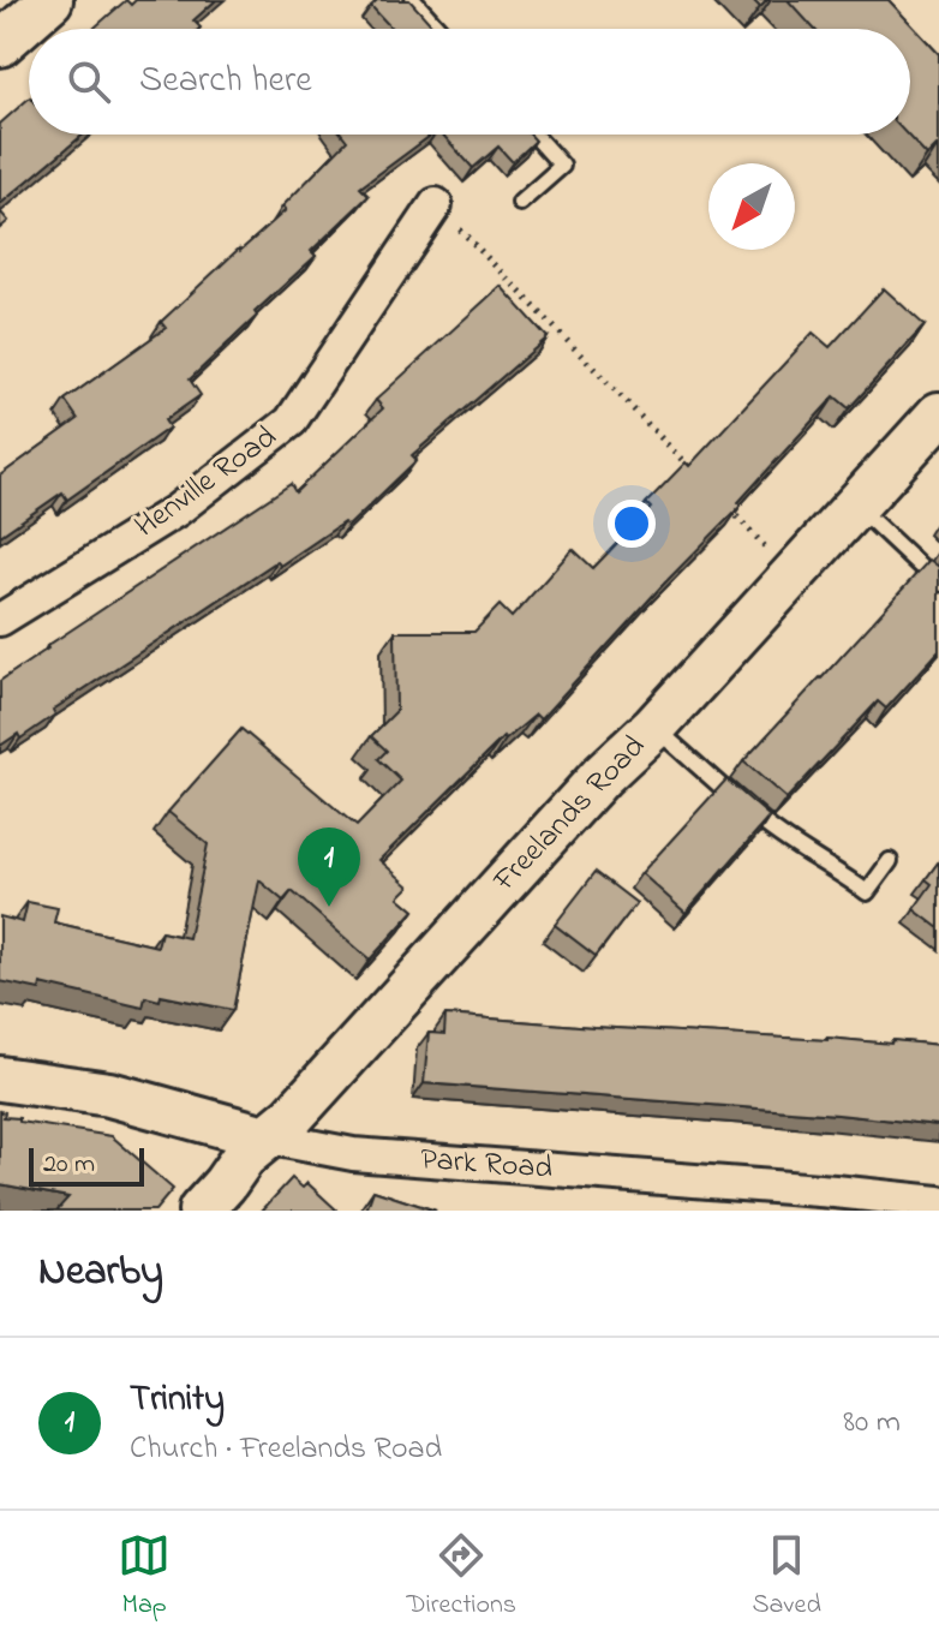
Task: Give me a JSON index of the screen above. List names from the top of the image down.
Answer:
{
  "streets": {
    "street": ["Henville Road", "Freelands Road", "Park Road"]
  },
  "crossings": [
    ["Freelands Road", "Park Road"]
  ],
  "scale_bar": "20 m",
  "north": "bottom left",
  "page": {
    "search": "Search here",
    "pins": "1",
    "scale": "20 m",
    "heading": "Nearby",
    "list": [
      {
        "mark": "1",
        "name": "Trinity",
        "note": "Church · Freelands Road",
        "value": "80 m"
      }
    ],
    "nav": ["Map", "Directions", "Saved"]
  }
}
